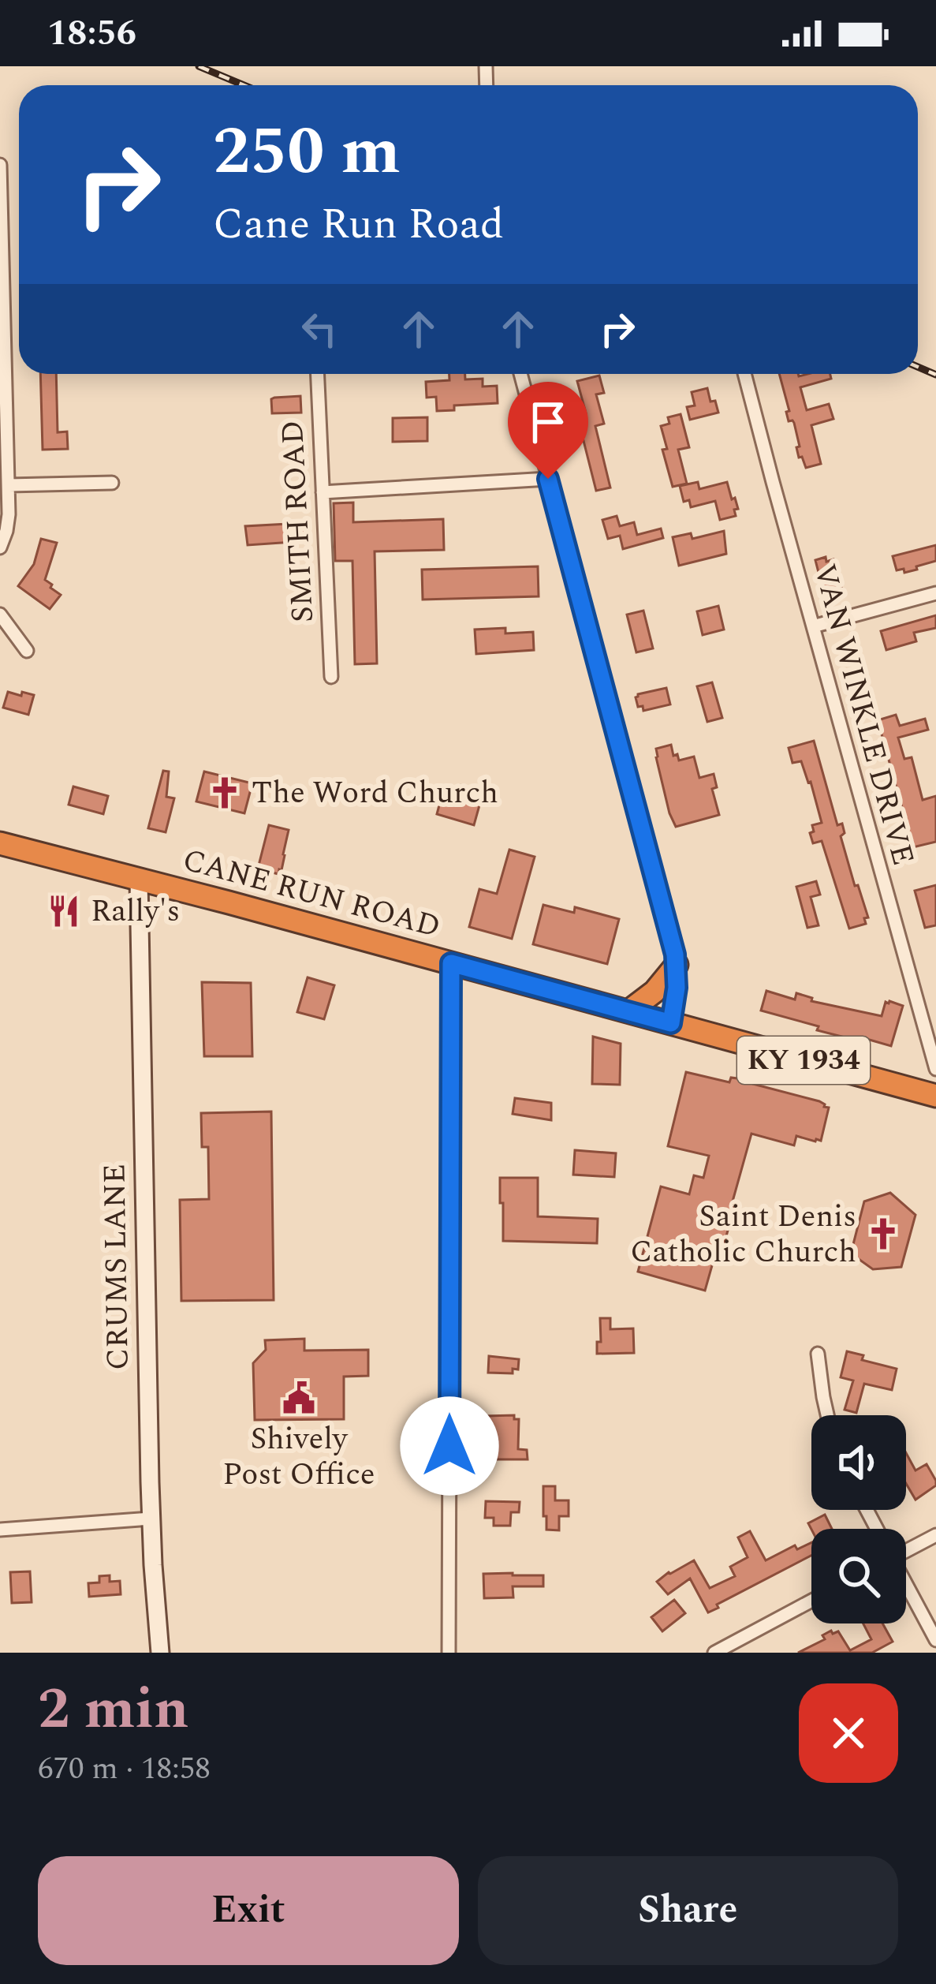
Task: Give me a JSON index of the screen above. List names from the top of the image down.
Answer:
{
  "streets": {
    "highway": ["CANE RUN ROAD", "KY 1934"],
    "main road": ["CRUMS LANE"],
    "street": ["SMITH ROAD", "VAN WINKLE DRIVE"]
  },
  "crossings": [
    ["CANE RUN ROAD", "CRUMS LANE"]
  ],
  "places": {
    "church": ["The Word Church", "Saint Denis Catholic Church"],
    "restaurant": ["Rally's"],
    "public building": ["Shively Post Office"]
  },
  "page": {
    "status": "18:56",
    "turn": ["250 m", "Cane Run Road"],
    "heading": ["2 min", "670 m · 18:58"],
    "buttons": ["Exit", "Share"]
  }
}
